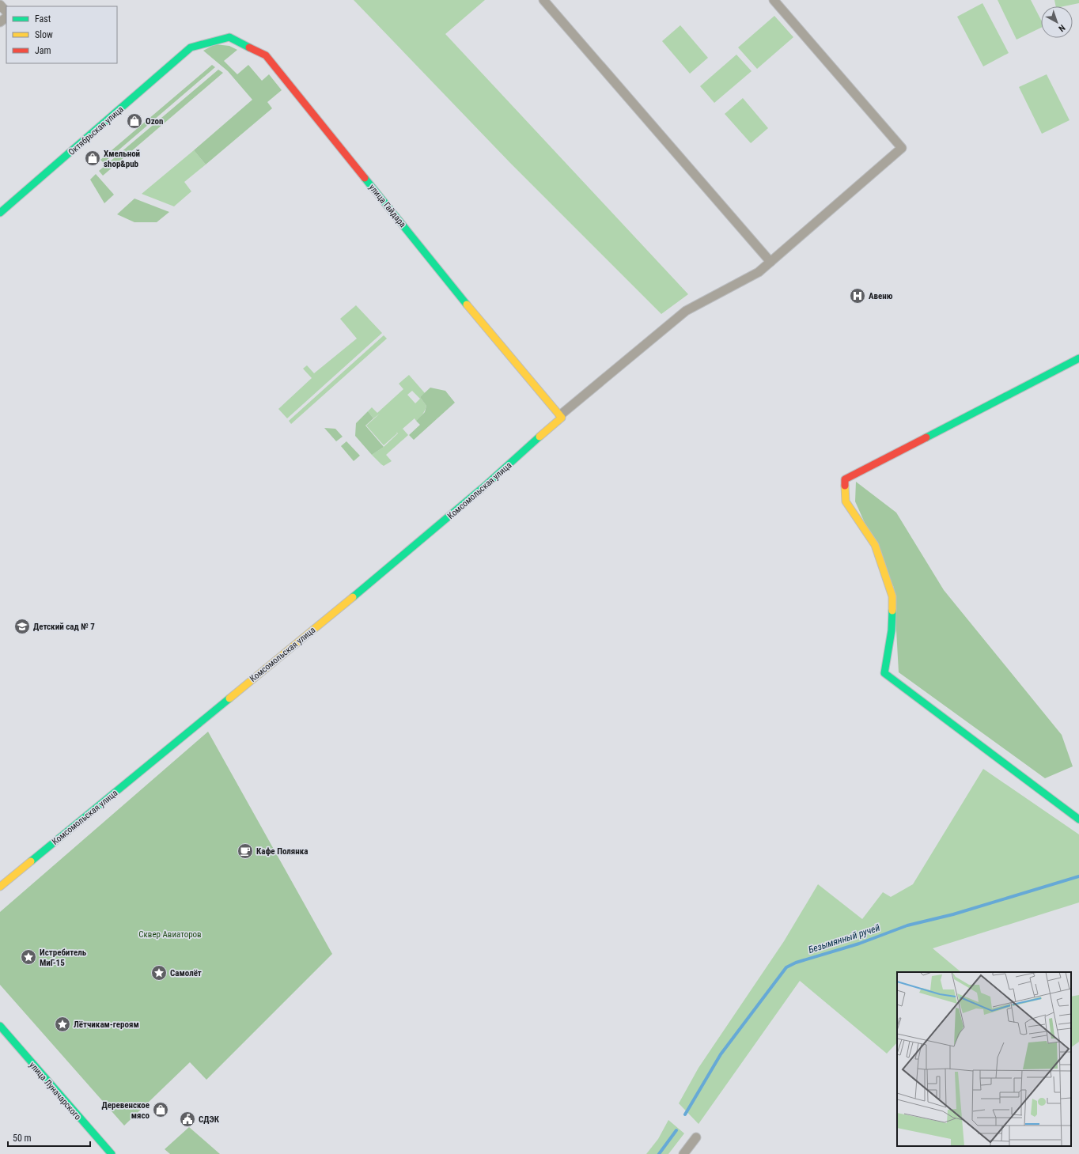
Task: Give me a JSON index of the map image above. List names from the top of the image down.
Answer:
{
  "streets": {
    "street": [
      "Октябрьская улица",
      "улица Гайдара",
      "Комсомольская улица",
      "улица Луначарского"
    ]
  },
  "crossings": [
    ["Октябрьская улица", "улица Гайдара"],
    ["улица Гайдара", "Комсомольская улица"]
  ],
  "water": ["Безымянный ручей"],
  "parks": ["Сквер Авиаторов"],
  "places": {
    "shop": ["Ozon", "Хмельной shop&pub", "Деревенское мясо"],
    "hospital": ["Авеню"],
    "school or university": ["Детский сад № 7"],
    "cafe": ["Кафе Полянка"],
    "place": ["Истребитель МиГ-15", "Самолёт", "Лётчикам-героям"],
    "public building": ["СДЭК"]
  },
  "legend": ["Fast", "Slow", "Jam"],
  "scale_bar": "50 m",
  "north": "bottom right"
}
